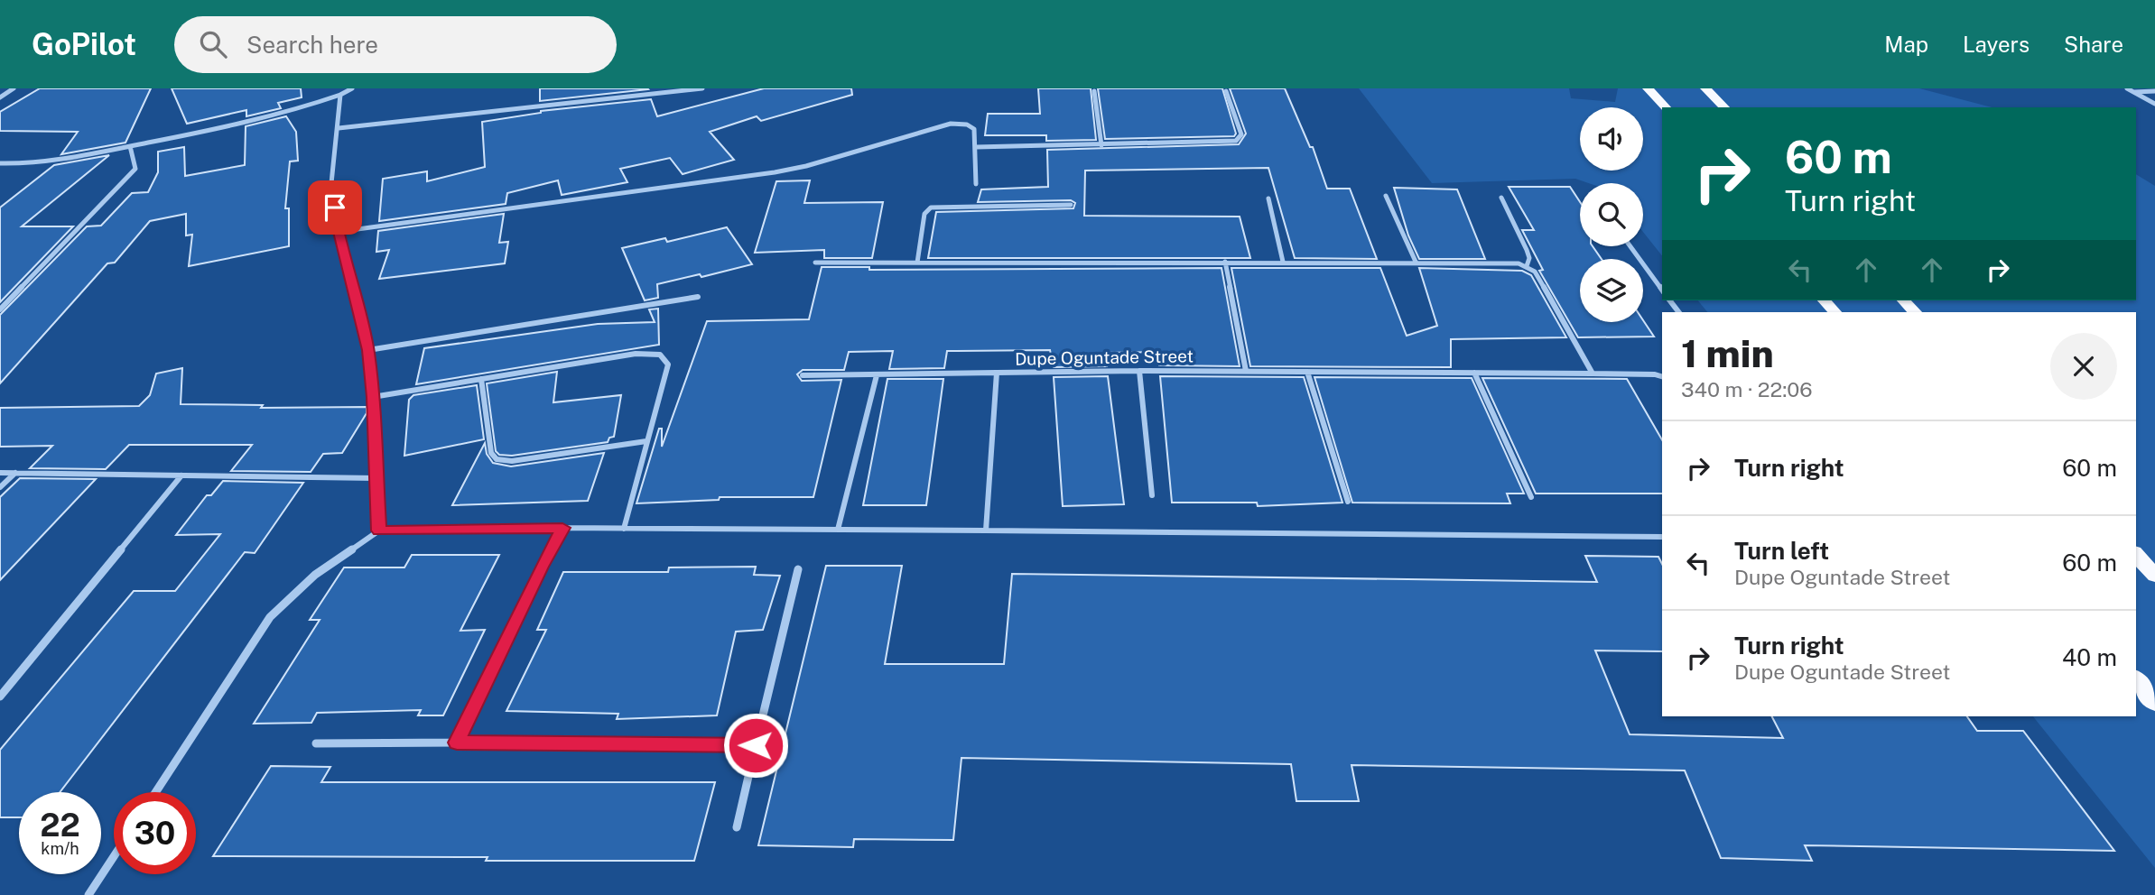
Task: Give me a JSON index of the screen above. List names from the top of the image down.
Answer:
{
  "streets": {
    "street": ["Dupe Oguntade Street"]
  },
  "page": {
    "header": "GoPilot",
    "search": "Search here",
    "nav": ["Map", "Layers", "Share"],
    "turn": ["60 m", "Turn right"],
    "heading": ["1 min", "340 m · 22:06"],
    "list": [
      {
        "name": "Turn right",
        "value": "60 m"
      },
      {
        "name": "Turn left",
        "note": "Dupe Oguntade Street",
        "value": "60 m"
      },
      {
        "name": "Turn right",
        "note": "Dupe Oguntade Street",
        "value": "40 m"
      }
    ],
    "speed": "22 km/h",
    "limit": "30"
  }
}
